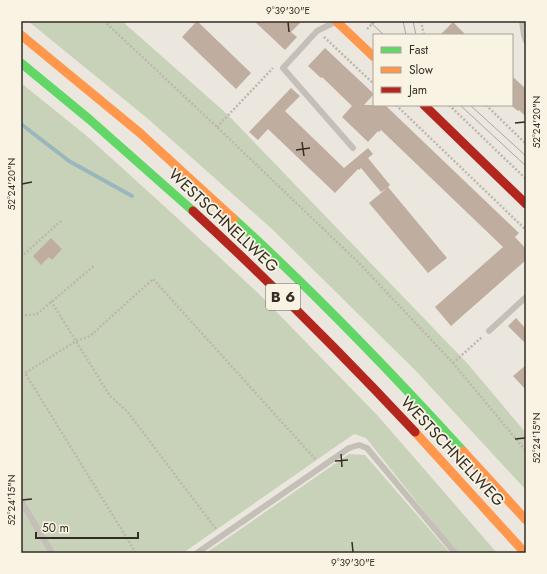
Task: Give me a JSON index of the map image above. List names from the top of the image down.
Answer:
{
  "streets": {
    "main road": ["WESTSCHNELLWEG", "B 6"]
  },
  "legend": ["Fast", "Slow", "Jam"],
  "scale_bar": "50 m",
  "coordinates": ["9°39'30\"E", "52°24'20\"N", "52°24'15\"N"]
}
